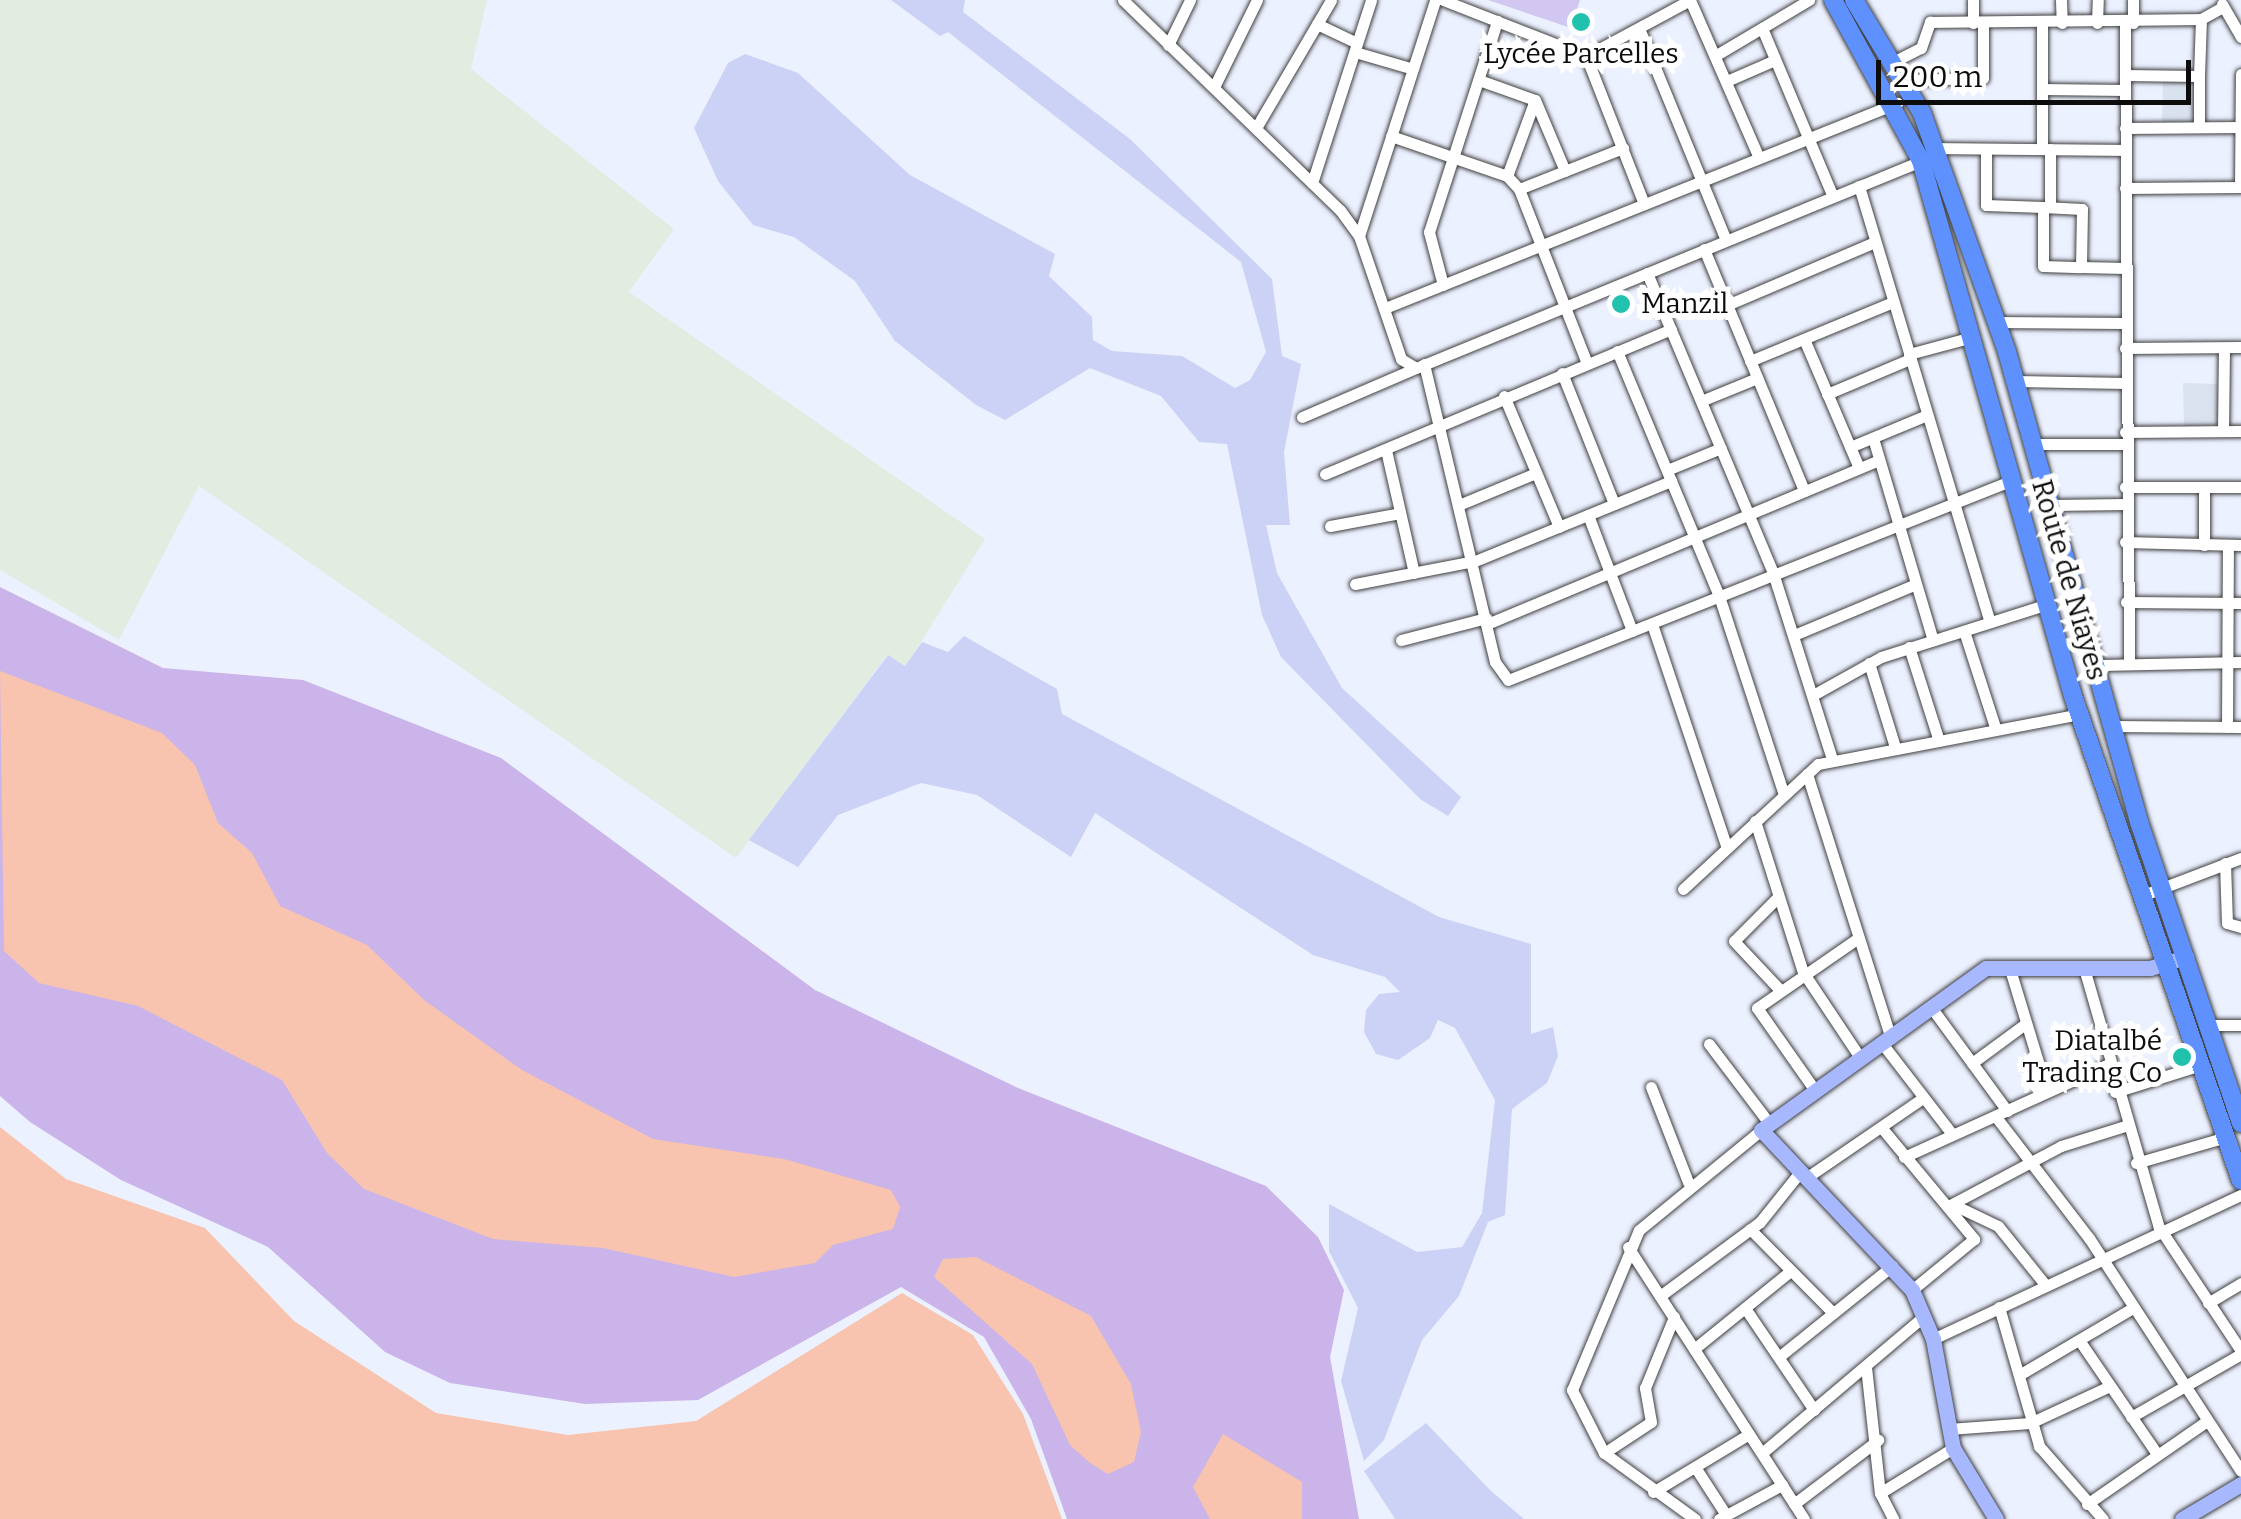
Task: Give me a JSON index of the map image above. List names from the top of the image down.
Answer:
{
  "streets": {
    "main road": ["Route de Niayes"]
  },
  "places": ["Lycée Parcelles", "Manzil", "Diatalbé Trading Co"],
  "scale_bar": "200 m"
}
